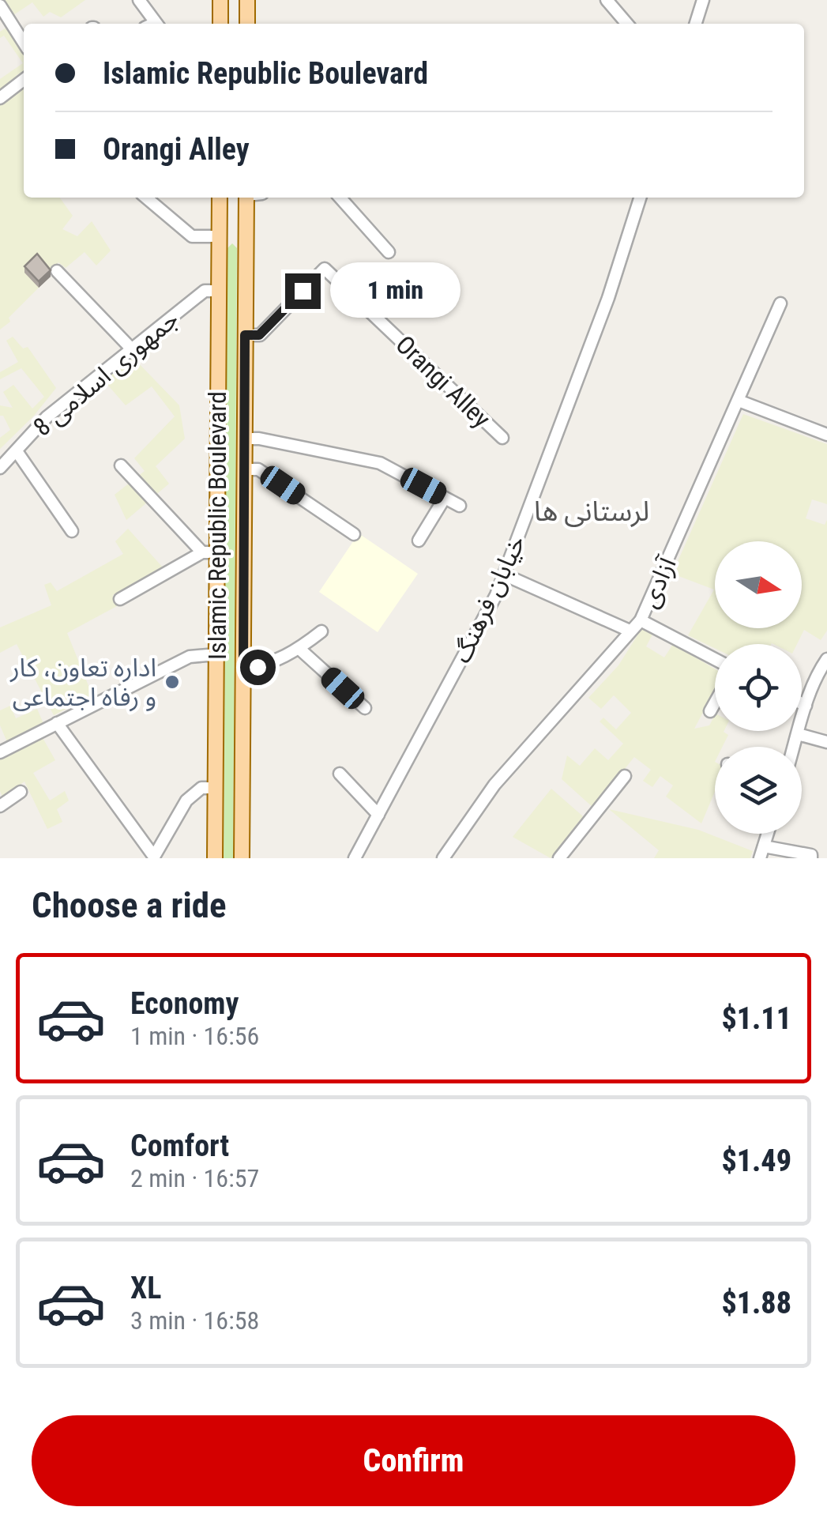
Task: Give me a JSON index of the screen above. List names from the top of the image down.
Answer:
{
  "streets": {
    "main road": ["Islamic Republic Boulevard"],
    "street": [
      "جمهوری اسلامی 8",
      "Orangi Alley",
      "آزادی",
      "خیابان فرهنگ"
    ]
  },
  "crossings": [
    ["جمهوری اسلامی 8", "Islamic Republic Boulevard"],
    ["Orangi Alley", "Islamic Republic Boulevard"]
  ],
  "districts": ["لرستانی ها"],
  "places": ["اداره تعاون، کار و رفاه اجتماعی"],
  "north": "right",
  "page": {
    "banner": ["Islamic Republic Boulevard", "Orangi Alley"],
    "bubble": "1 min",
    "heading": "Choose a ride",
    "list": [
      {
        "name": "Economy",
        "note": "1 min · 16:56",
        "value": "$1.11"
      },
      {
        "name": "Comfort",
        "note": "2 min · 16:57",
        "value": "$1.49"
      },
      {
        "name": "XL",
        "note": "3 min · 16:58",
        "value": "$1.88"
      }
    ],
    "buttons": "Confirm"
  }
}
